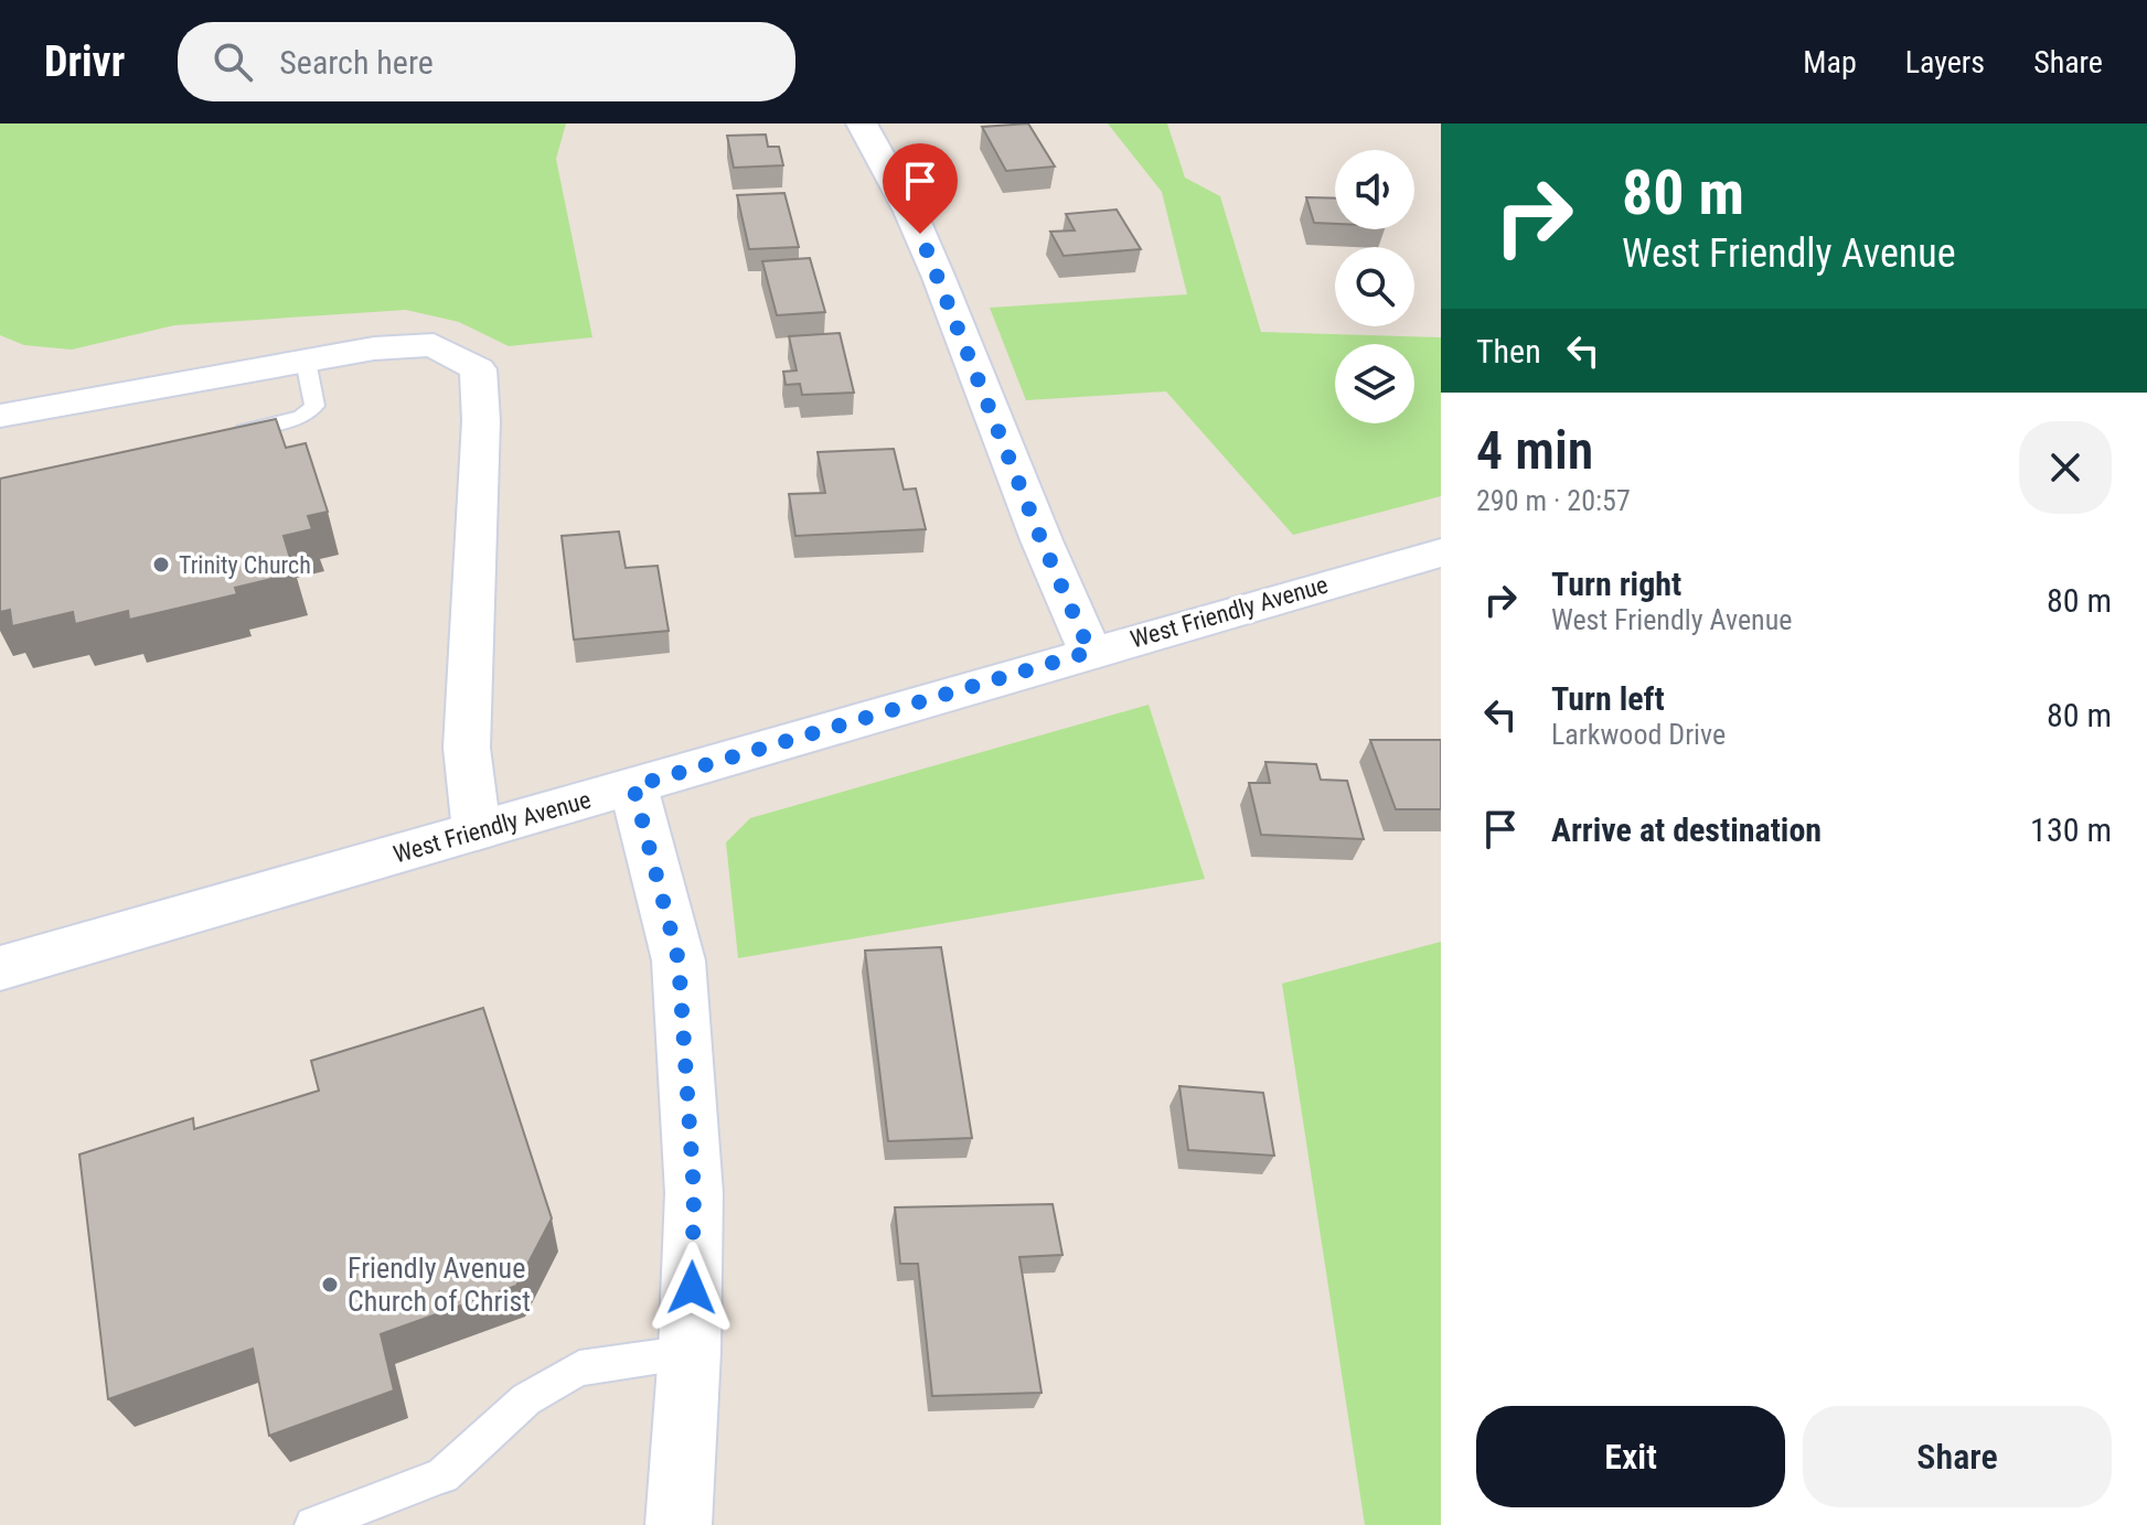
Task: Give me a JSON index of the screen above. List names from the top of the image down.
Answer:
{
  "streets": {
    "street": ["West Friendly Avenue"]
  },
  "places": ["Trinity Church", "Friendly Avenue Church of Christ"],
  "page": {
    "header": "Drivr",
    "search": "Search here",
    "nav": ["Map", "Layers", "Share"],
    "turn": ["80 m", "West Friendly Avenue"],
    "then": "Then",
    "heading": ["4 min", "290 m · 20:57"],
    "list": [
      {
        "name": "Turn right",
        "note": "West Friendly Avenue",
        "value": "80 m"
      },
      {
        "name": "Turn left",
        "note": "Larkwood Drive",
        "value": "80 m"
      },
      {
        "name": "Arrive at destination",
        "value": "130 m"
      }
    ],
    "buttons": ["Exit", "Share"]
  }
}
